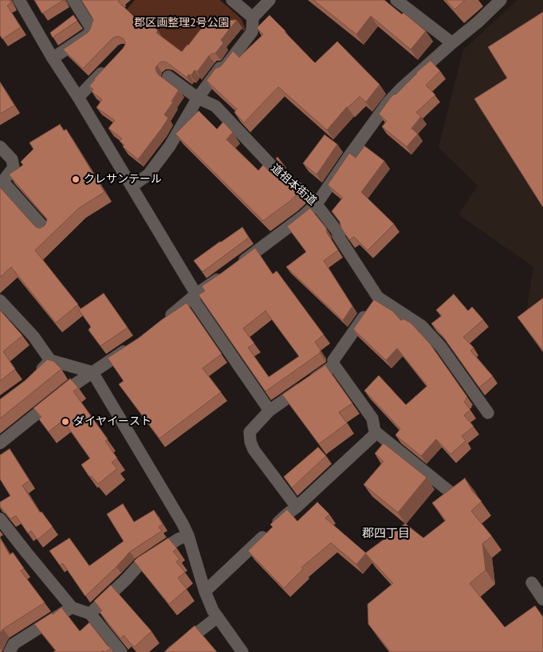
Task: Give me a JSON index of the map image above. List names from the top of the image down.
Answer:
{
  "streets": {
    "street": ["道祖本街道"]
  },
  "districts": ["郡四丁目"],
  "parks": ["郡区画整理2号公園"],
  "places": ["クレサンテール", "ダイヤイースト"]
}
